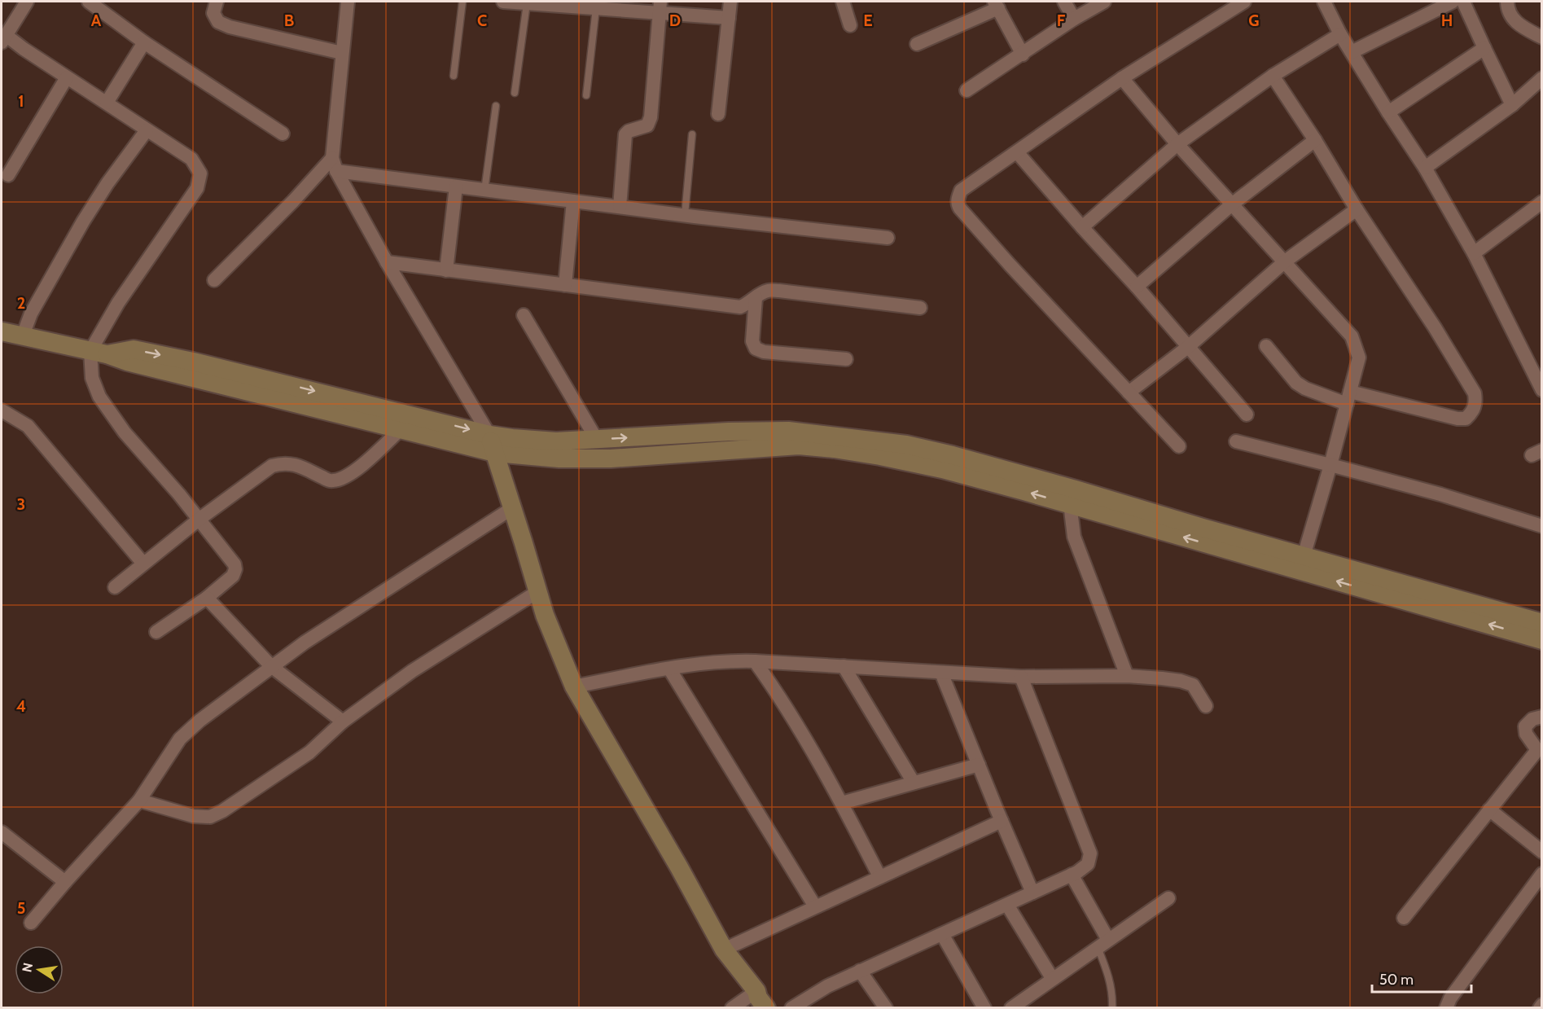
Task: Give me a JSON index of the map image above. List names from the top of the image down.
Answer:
{
  "scale_bar": "50 m",
  "north": "left",
  "grid": {
    "columns": [
      "A",
      "B",
      "C",
      "D",
      "E",
      "F",
      "G",
      "H"
    ],
    "rows": [
      "1",
      "2",
      "3",
      "4",
      "5"
    ]
  }
}
